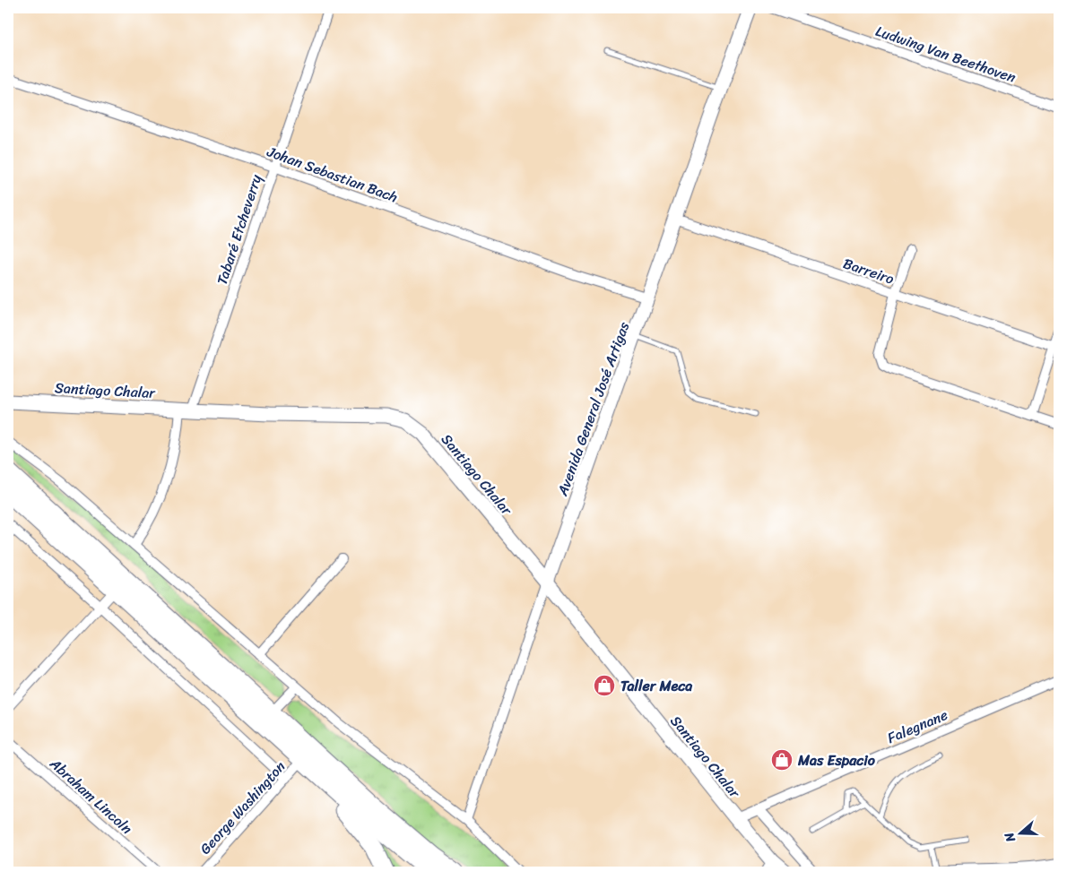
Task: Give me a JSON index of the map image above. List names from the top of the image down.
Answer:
{
  "streets": {
    "street": [
      "Ludwing Van Beethoven",
      "Johan Sebastian Bach",
      "Tabaré Etcheverry",
      "Barreiro",
      "Santiago Chalar",
      "Avenida General José Artigas",
      "Falegnane",
      "Abraham Lincoln",
      "George Washington"
    ]
  },
  "crossings": [
    ["Johan Sebastian Bach", "Tabaré Etcheverry"],
    ["Johan Sebastian Bach", "Avenida General José Artigas"],
    ["Tabaré Etcheverry", "Santiago Chalar"],
    ["Barreiro", "Avenida General José Artigas"],
    ["Santiago Chalar", "Avenida General José Artigas"],
    ["Santiago Chalar", "Falegnane"]
  ],
  "places": {
    "shop": ["Taller Meca", "Mas Espacio"]
  },
  "north": "left"
}
